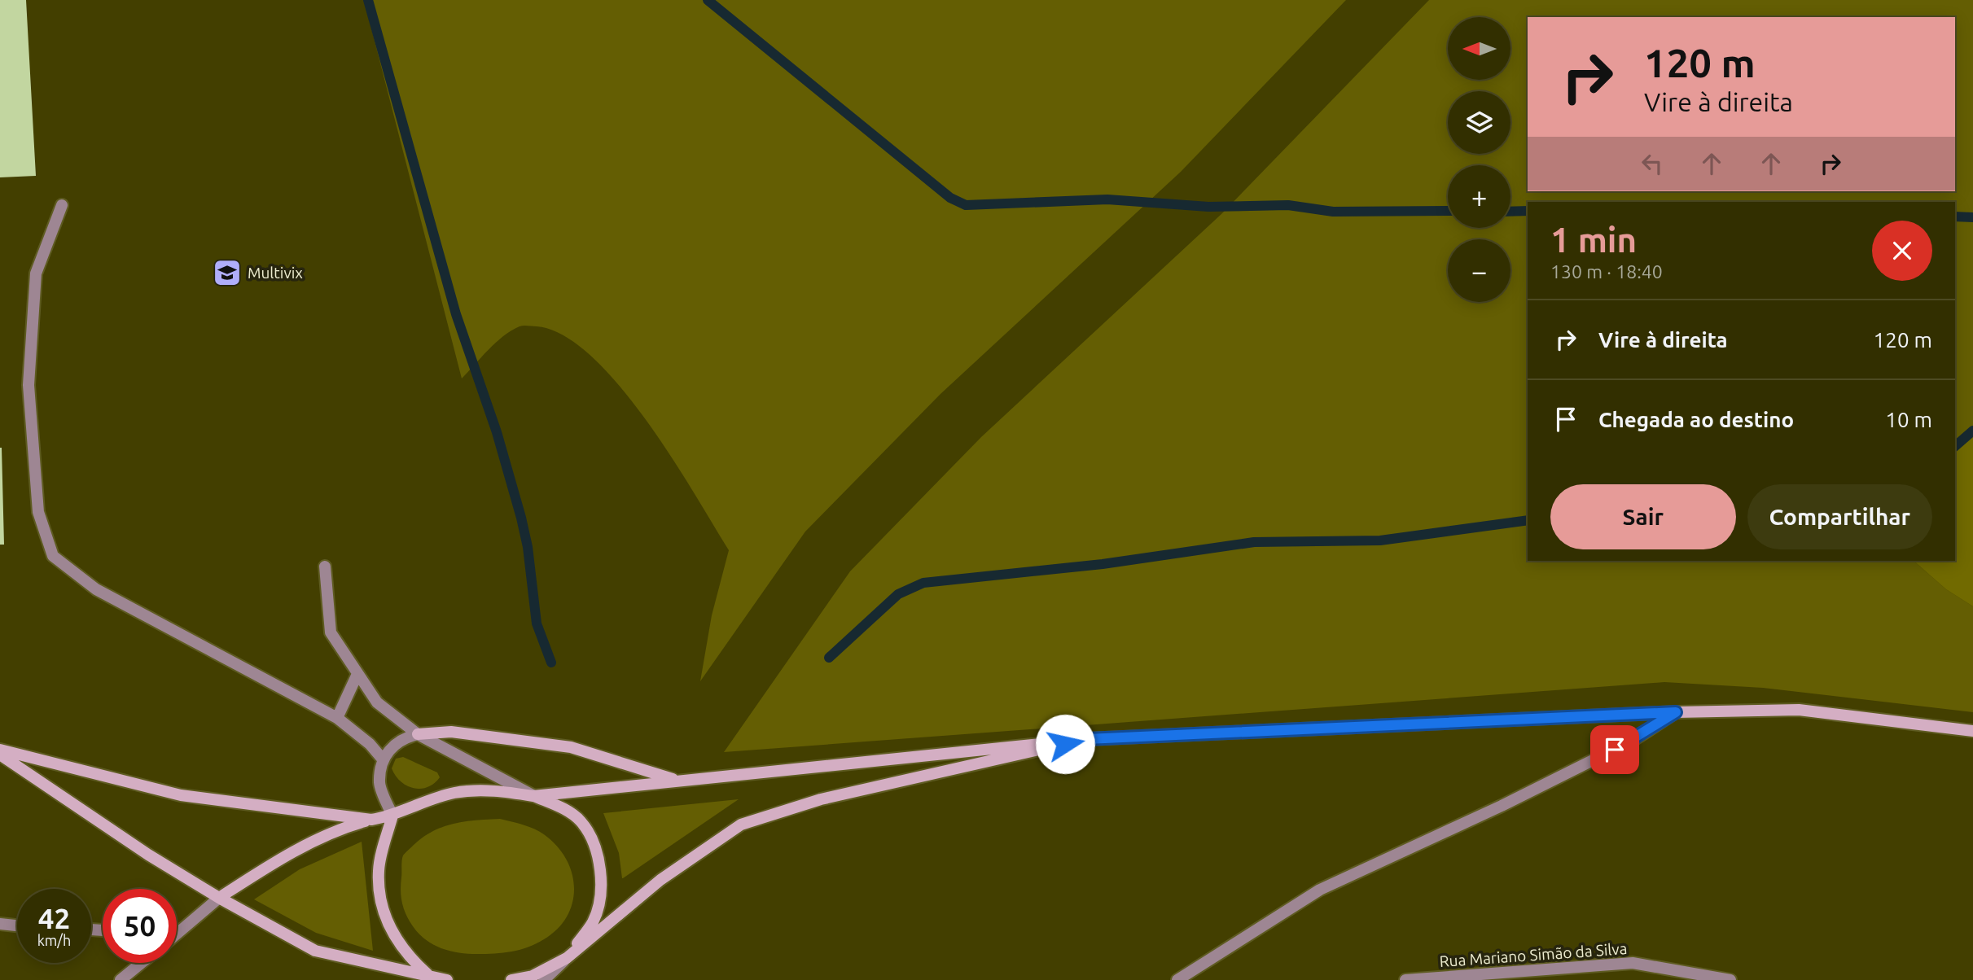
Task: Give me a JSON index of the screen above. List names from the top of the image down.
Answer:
{
  "streets": {
    "street": ["Rua Mariano Simão da Silva"]
  },
  "places": {
    "school or university": ["Multivix"]
  },
  "north": "left",
  "page": {
    "map_buttons": ["+", "−"],
    "turn": ["120 m", "Vire à direita"],
    "heading": ["1 min", "130 m · 18:40"],
    "list": [
      {
        "name": "Vire à direita",
        "value": "120 m"
      },
      {
        "name": "Chegada ao destino",
        "value": "10 m"
      }
    ],
    "buttons": ["Sair", "Compartilhar"],
    "speed": "42 km/h",
    "limit": "50"
  }
}
